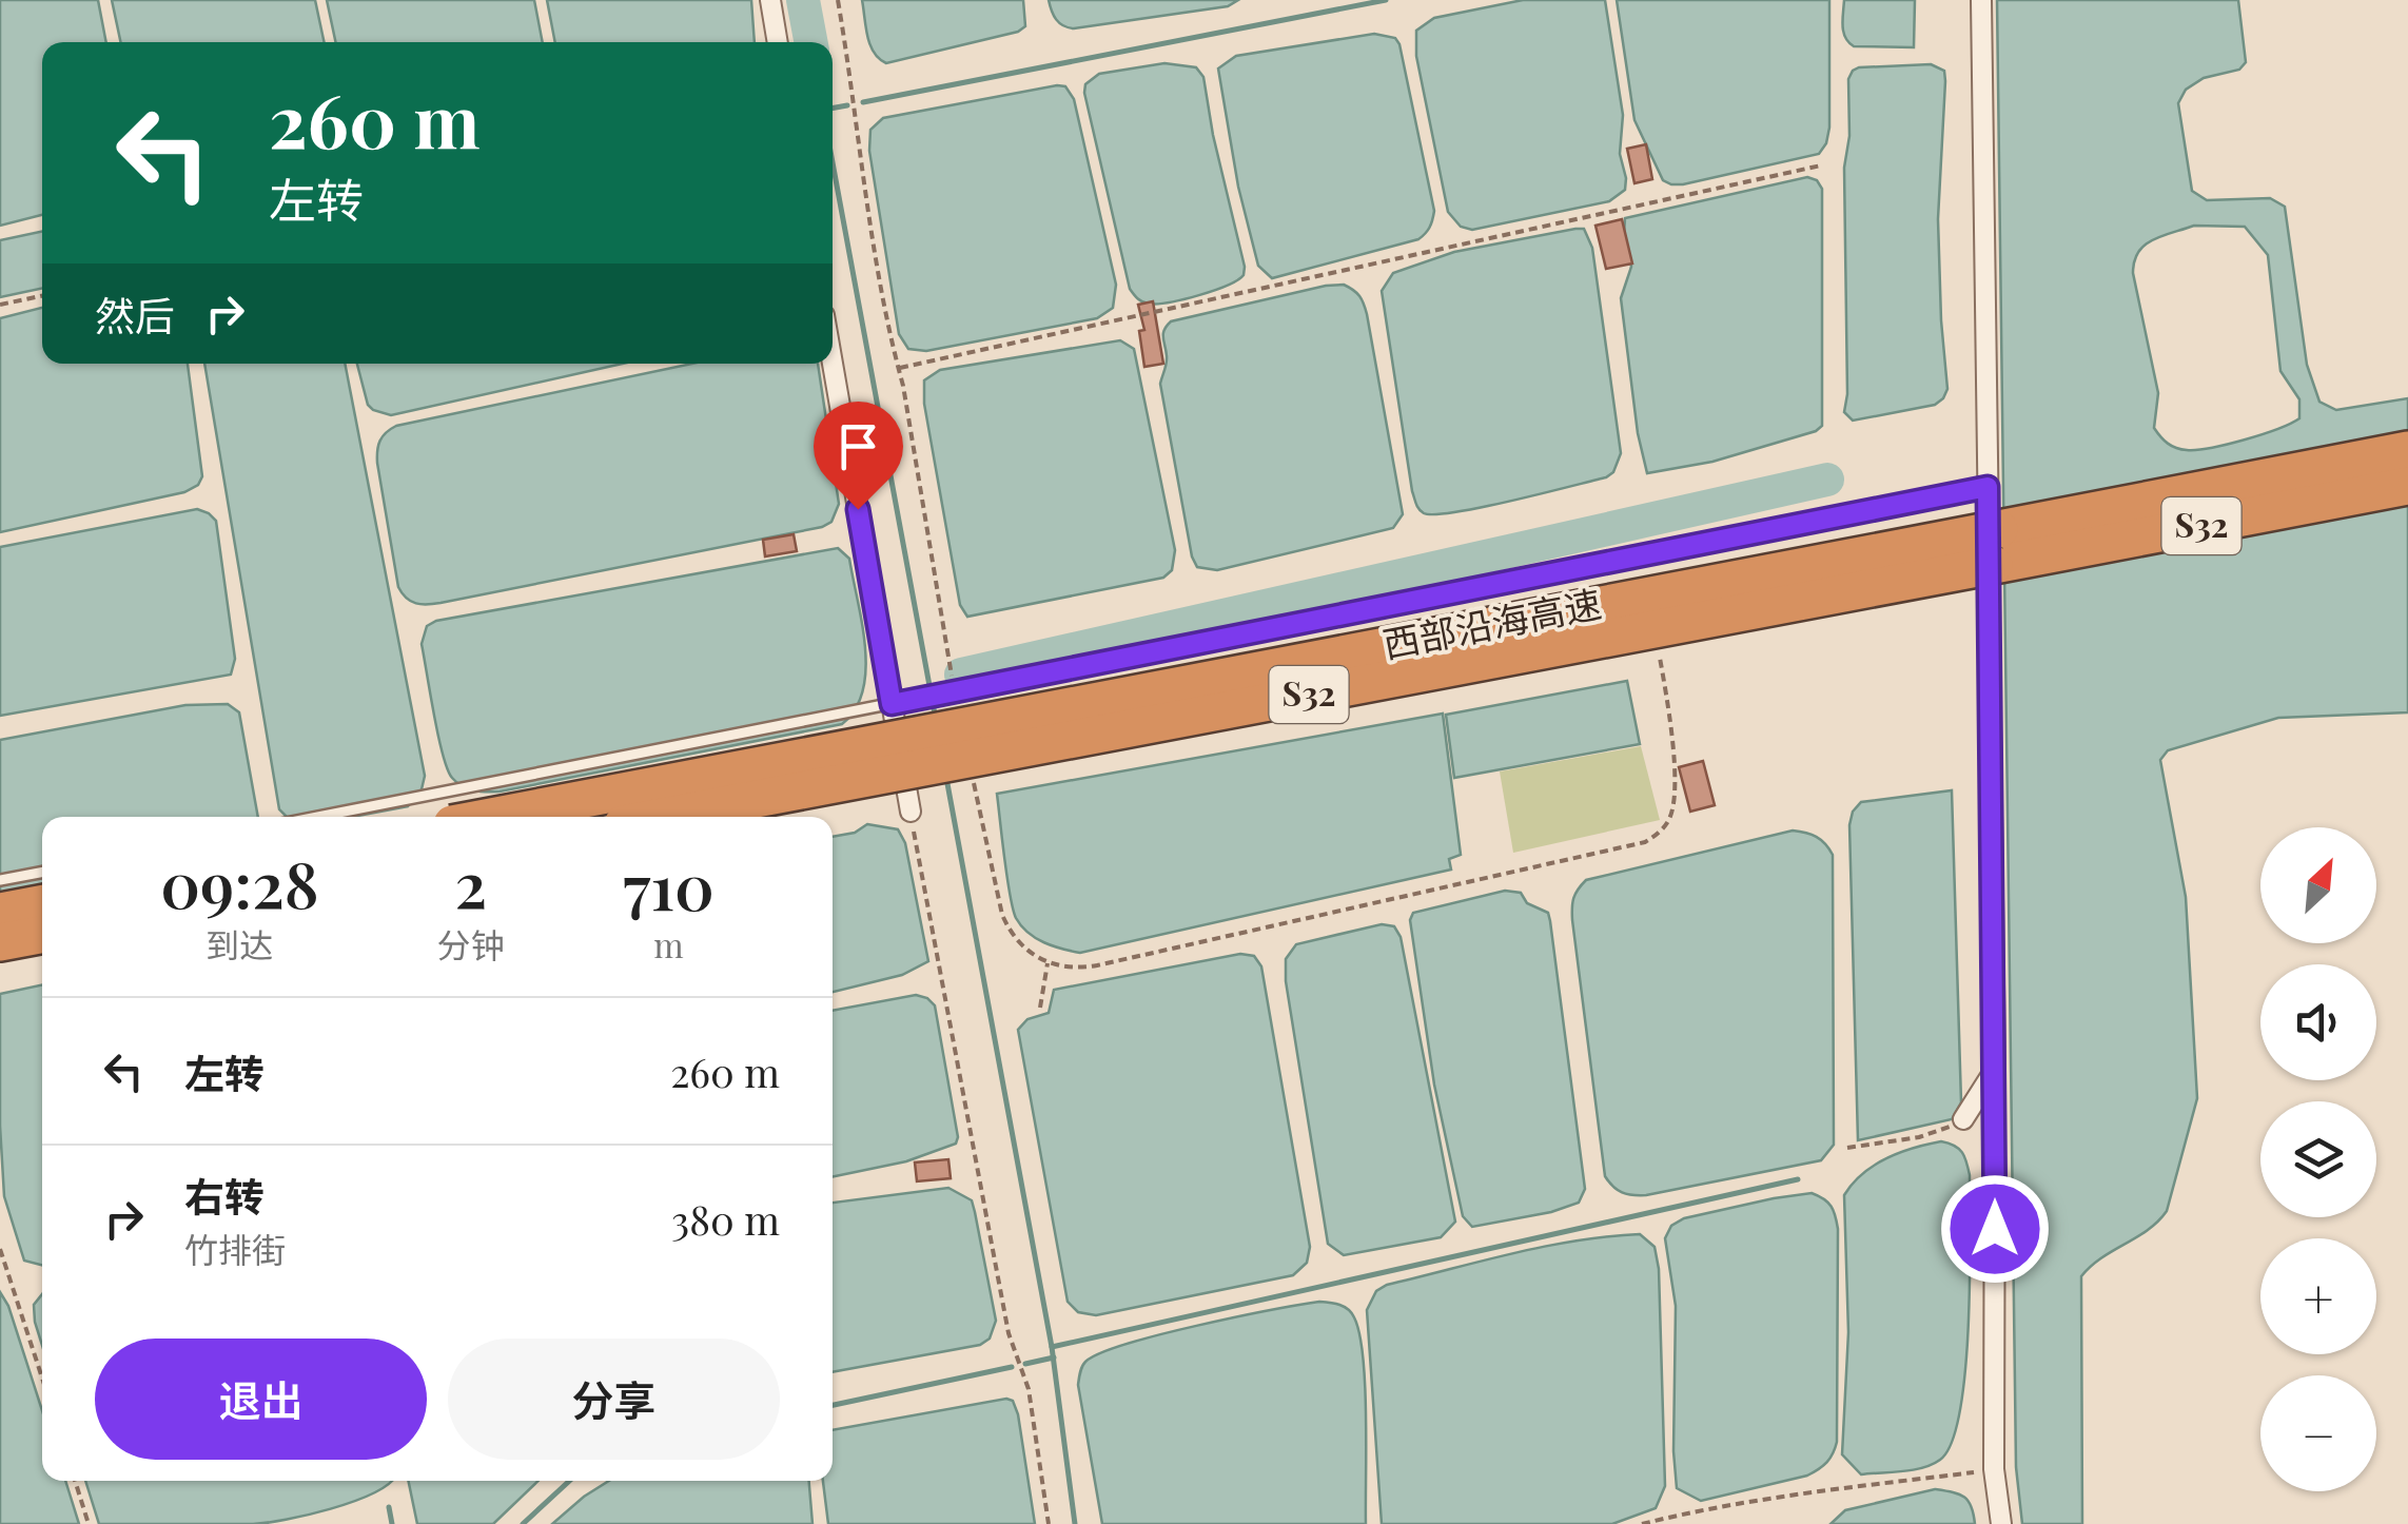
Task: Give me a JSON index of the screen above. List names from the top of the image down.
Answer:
{
  "streets": {
    "highway": ["S32", "西部沿海高速"]
  },
  "north": "top right",
  "page": {
    "turn": ["260 m", "左转"],
    "then": "然后",
    "eta": [
      "09:28",
      "到达",
      "2",
      "分钟",
      "710",
      "m"
    ],
    "map_buttons": ["+", "−"],
    "list": [
      {
        "name": "左转",
        "value": "260 m"
      },
      {
        "name": "右转",
        "note": "竹排街",
        "value": "380 m"
      }
    ],
    "buttons": ["退出", "分享"]
  }
}
